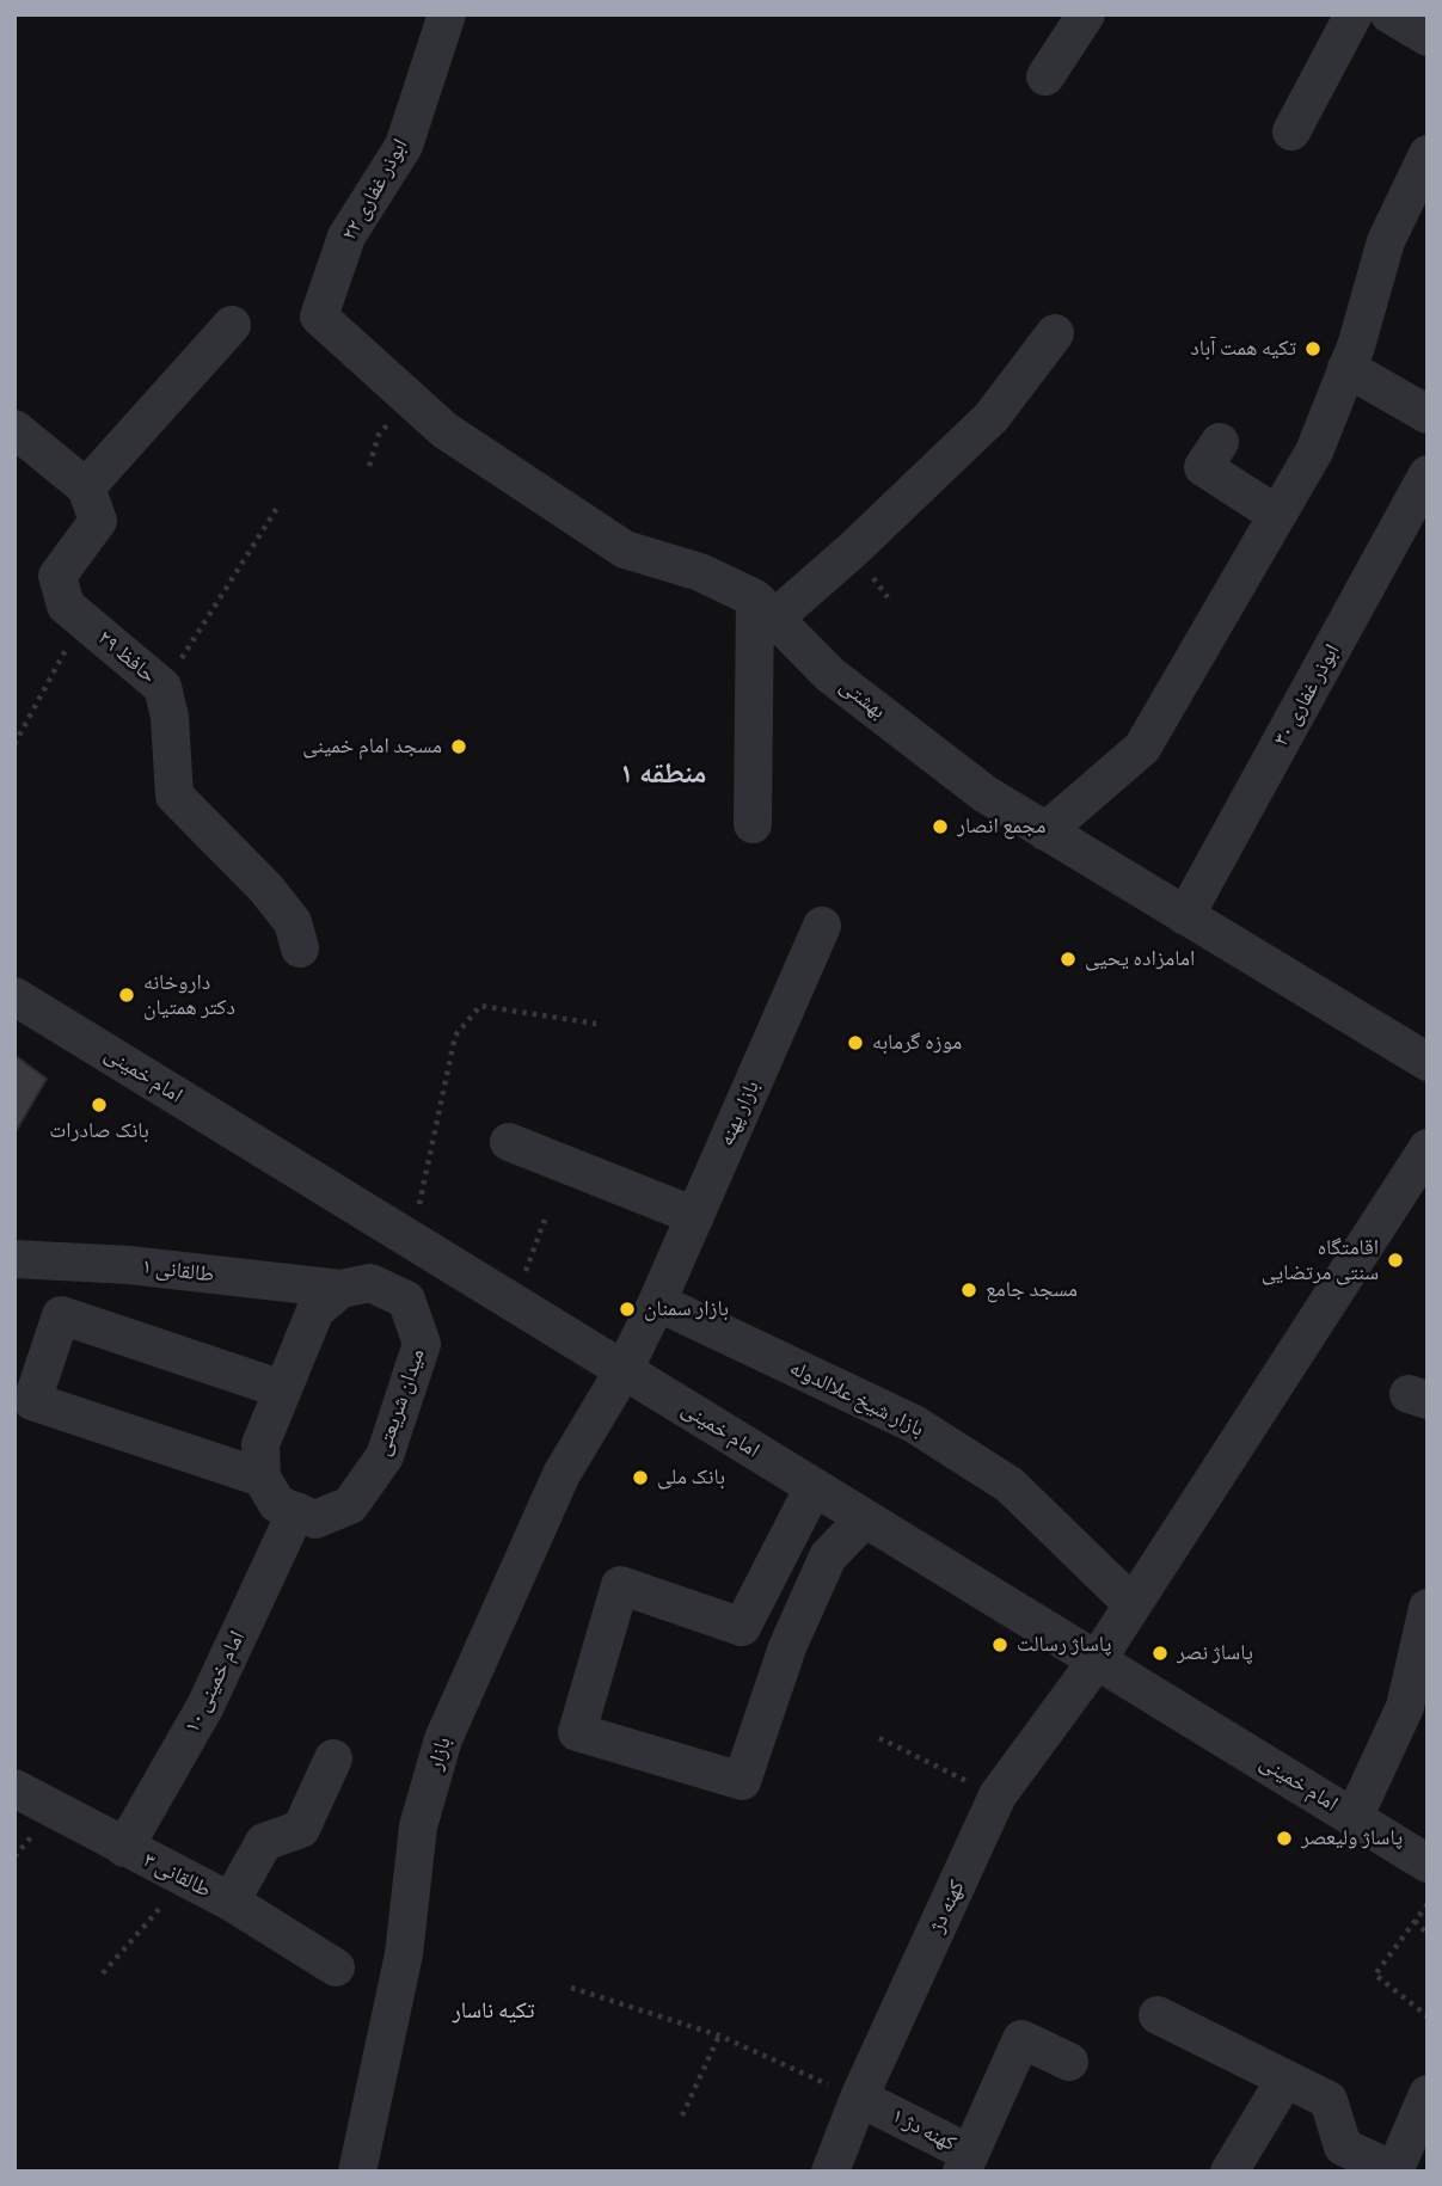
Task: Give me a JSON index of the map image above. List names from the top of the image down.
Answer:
{
  "streets": {
    "street": [
      "ابوذر غفاری ۲۲",
      "حافظ ۲۹",
      "ابوذر غفاری ۳۰",
      "بهشتی",
      "امام خمینی",
      "بازار پهنه",
      "طالقانی ۱",
      "بازار شیخ علاالدوله",
      "میدان شریعتی",
      "امام خمینی ۱۰",
      "بازار",
      "طالقانی ۳",
      "کهنه دژ",
      "کهنه دژ ۱"
    ]
  },
  "crossings": [
    ["ابوذر غفاری ۲۲", "بهشتی"],
    ["ابوذر غفاری ۳۰", "بهشتی"],
    ["امام خمینی", "بازار"],
    ["امام خمینی", "کهنه دژ"],
    ["بازار پهنه", "بازار شیخ علاالدوله"],
    ["طالقانی ۱", "میدان شریعتی"],
    ["بازار شیخ علاالدوله", "کهنه دژ"],
    ["میدان شریعتی", "امام خمینی ۱۰"],
    ["امام خمینی ۱۰", "طالقانی ۳"],
    ["کهنه دژ", "کهنه دژ ۱"]
  ],
  "districts": ["منطقه ۱", "تکیه ناسار"],
  "places": [
    "تکیه همت آباد",
    "مسجد امام خمینی",
    "مجمع انصار",
    "امامزاده یحیی",
    "داروخانه دکتر همتیان",
    "موزه گرمابه",
    "بانک صادرات",
    "اقامتگاه سنتی مرتضایی",
    "مسجد جامع",
    "بازار سمنان",
    "بانک ملی",
    "پاساژ رسالت",
    "پاساژ نصر",
    "پاساژ ولیعصر"
  ]
}
